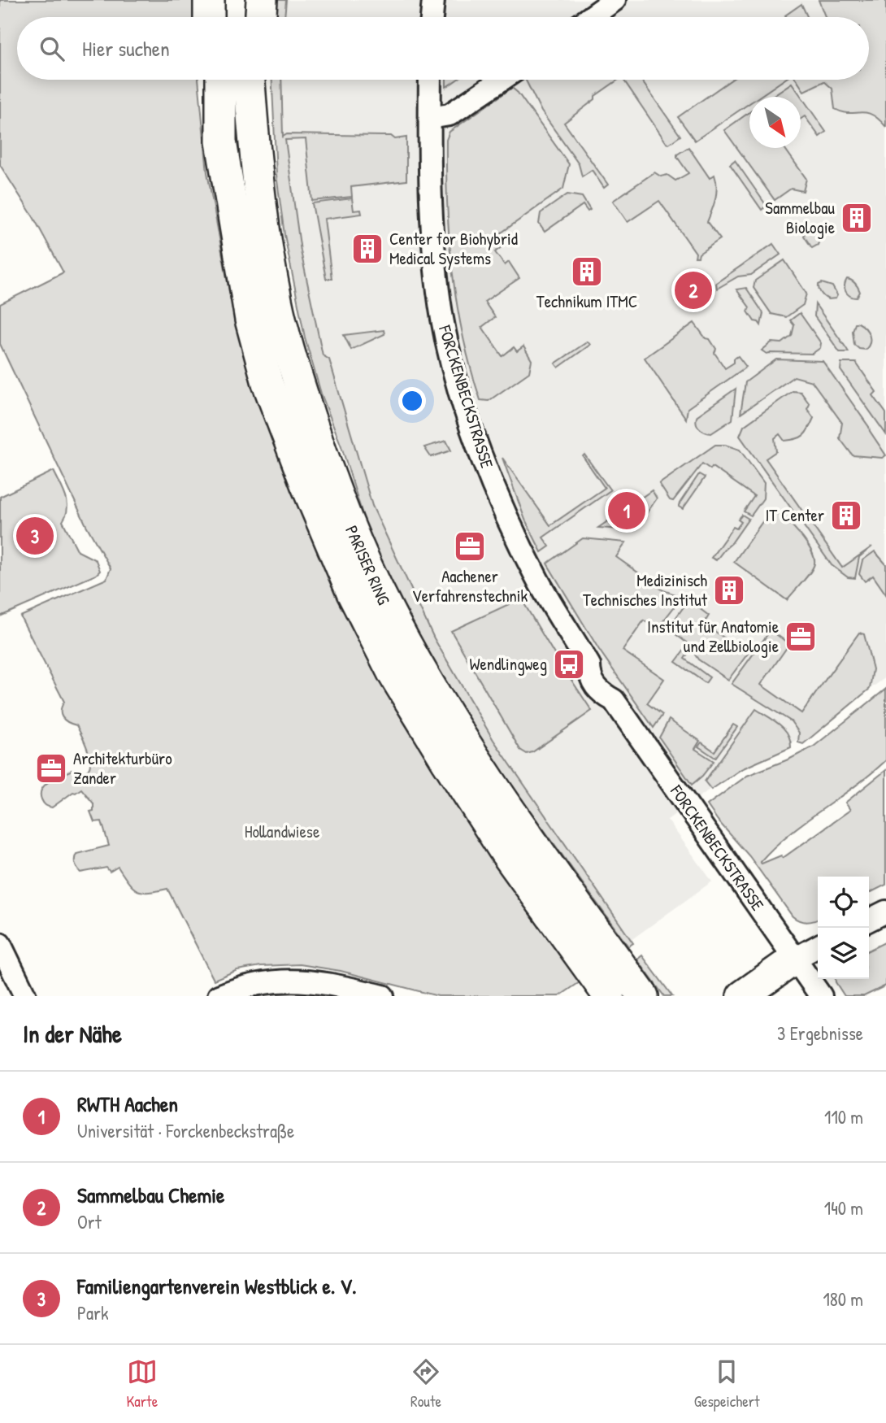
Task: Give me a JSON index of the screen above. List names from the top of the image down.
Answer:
{
  "streets": {
    "highway": ["PARISER RING"],
    "street": ["FORCKENBECKSTRASSE"]
  },
  "parks": ["Hollandwiese"],
  "places": {
    "building": [
      "Sammelbau Biologie",
      "Center for Biohybrid Medical Systems",
      "Technikum ITMC",
      "IT Center",
      "Medizinisch Technisches Institut"
    ],
    "office": ["Aachener Verfahrenstechnik", "Institut für Anatomie und Zellbiologie", "Architekturbüro Zander"],
    "bus stop": ["Wendlingweg"]
  },
  "north": "bottom right",
  "page": {
    "search": "Hier suchen",
    "pins": ["2", "1", "3"],
    "heading": ["In der Nähe", "3 Ergebnisse"],
    "list": [
      {
        "mark": "1",
        "name": "RWTH Aachen",
        "note": "Universität · Forckenbeckstraße",
        "value": "110 m"
      },
      {
        "mark": "2",
        "name": "Sammelbau Chemie",
        "note": "Ort",
        "value": "140 m"
      },
      {
        "mark": "3",
        "name": "Familiengartenverein Westblick e. V.",
        "note": "Park",
        "value": "180 m"
      }
    ],
    "nav": ["Karte", "Route", "Gespeichert"]
  }
}
